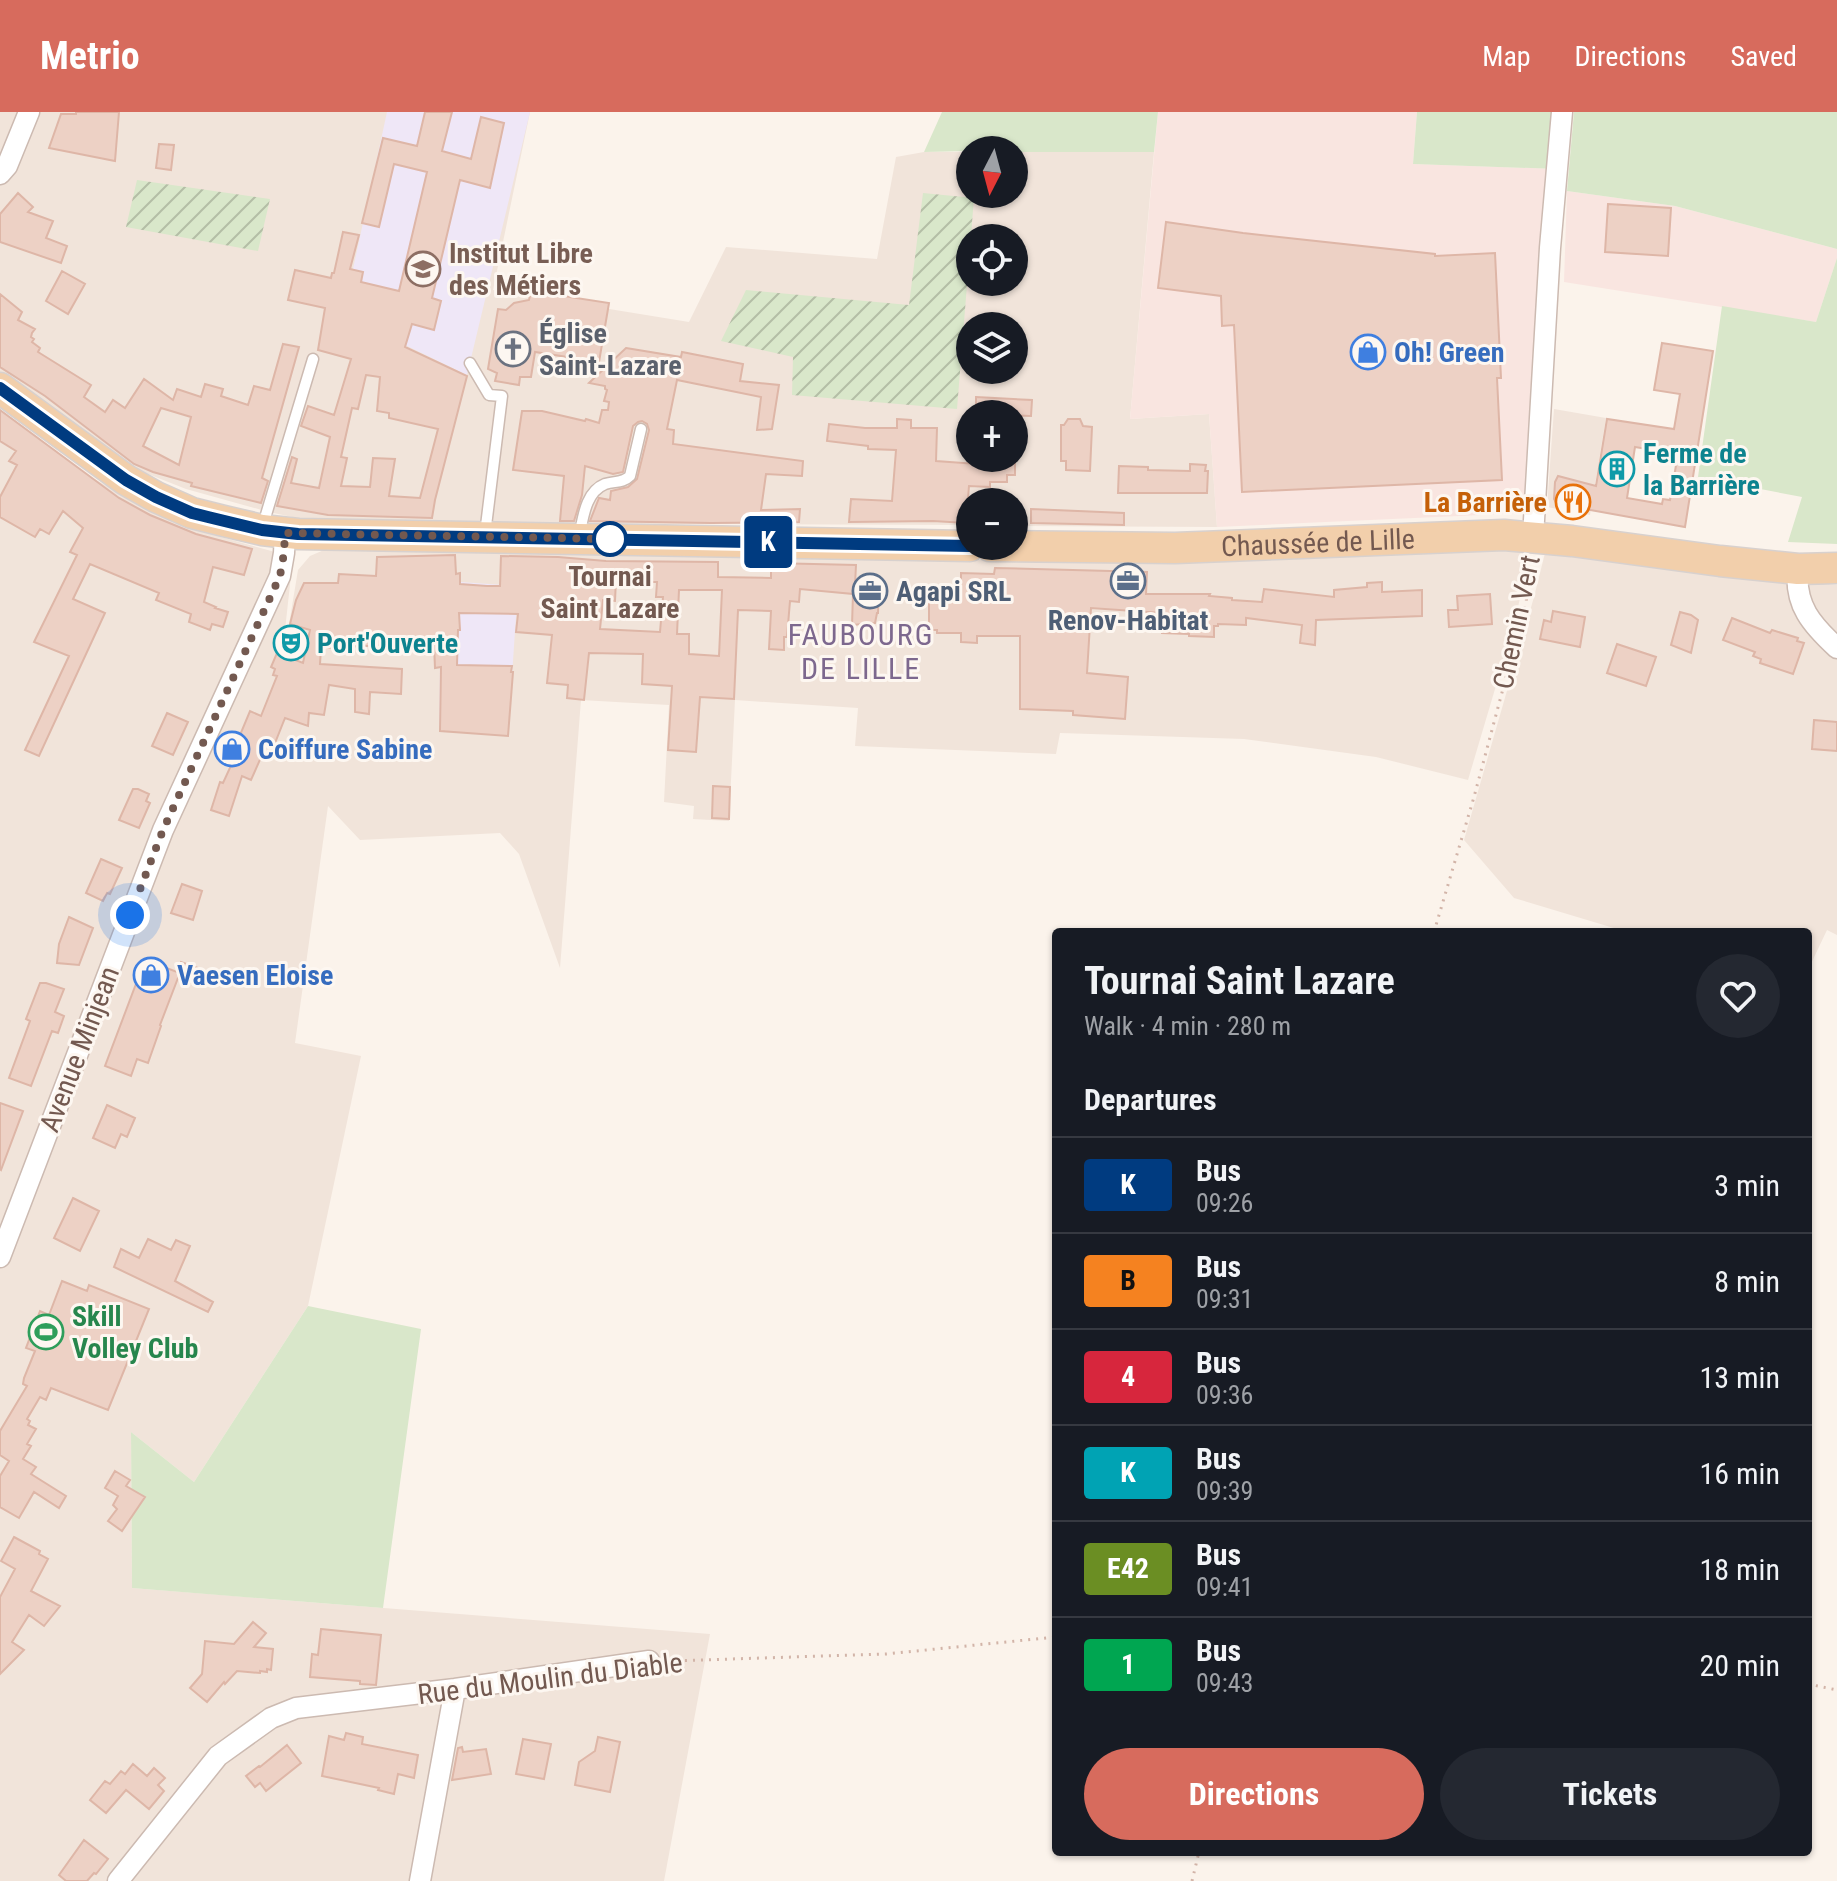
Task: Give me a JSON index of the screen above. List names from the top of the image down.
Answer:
{
  "streets": {
    "main road": ["Chaussée de Lille"],
    "street": ["Chemin Vert", "Avenue Minjean", "Rue du Moulin du Diable"]
  },
  "crossings": [
    ["Chaussée de Lille", "Chemin Vert"]
  ],
  "districts": ["FAUBOURG DE LILLE"],
  "places": {
    "school or university": ["Institut Libre des Métiers"],
    "church": ["Église Saint-Lazare"],
    "shop": ["Oh! Green", "Coiffure Sabine", "Vaesen Eloise"],
    "building": ["Ferme de la Barrière"],
    "restaurant": ["La Barrière"],
    "other": ["Tournai Saint Lazare"],
    "office": ["Renov-Habitat", "Agapi SRL"],
    "theatre": ["Port'Ouverte"],
    "sports": ["Skill Volley Club"]
  },
  "lines": ["bus line K"],
  "north": "bottom",
  "page": {
    "header": "Metrio",
    "nav": ["Map", "Directions", "Saved"],
    "on_map": "K",
    "map_buttons": ["+", "−"],
    "heading": [
      ["Tournai Saint Lazare", "Walk · 4 min · 280 m"],
      "Departures"
    ],
    "list": [
      {
        "mark": "K",
        "name": "Bus",
        "note": "09:26",
        "value": "3 min"
      },
      {
        "mark": "B",
        "name": "Bus",
        "note": "09:31",
        "value": "8 min"
      },
      {
        "mark": "4",
        "name": "Bus",
        "note": "09:36",
        "value": "13 min"
      },
      {
        "mark": "K",
        "name": "Bus",
        "note": "09:39",
        "value": "16 min"
      },
      {
        "mark": "E42",
        "name": "Bus",
        "note": "09:41",
        "value": "18 min"
      },
      {
        "mark": "1",
        "name": "Bus",
        "note": "09:43",
        "value": "20 min"
      }
    ],
    "buttons": ["Directions", "Tickets"]
  }
}
